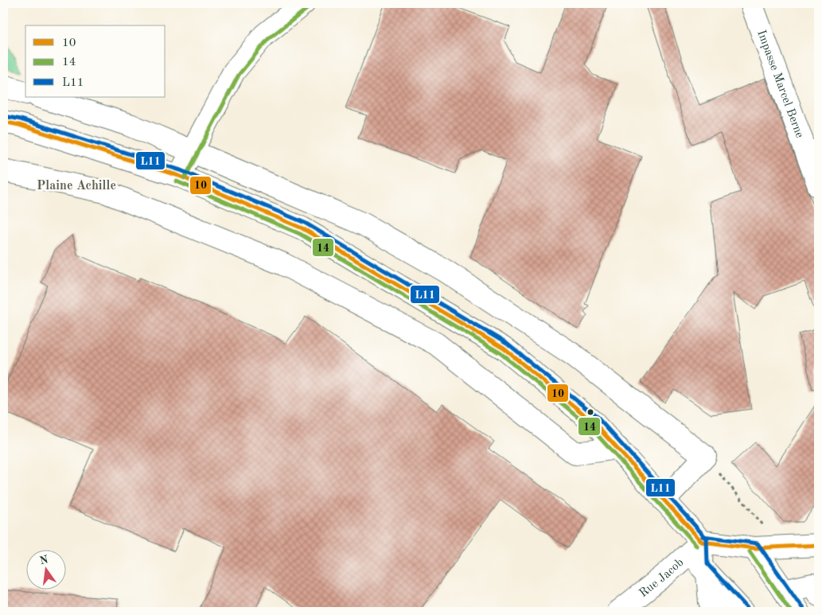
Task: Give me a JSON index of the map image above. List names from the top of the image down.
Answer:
{
  "streets": {
    "main road": ["Impasse Marcel Berne", "Rue Jacob"]
  },
  "districts": ["Plaine Achille"],
  "lines": ["transit line 14", "transit line L11", "transit line 10"],
  "legend": ["10", "14", "L11"],
  "north": "top"
}
